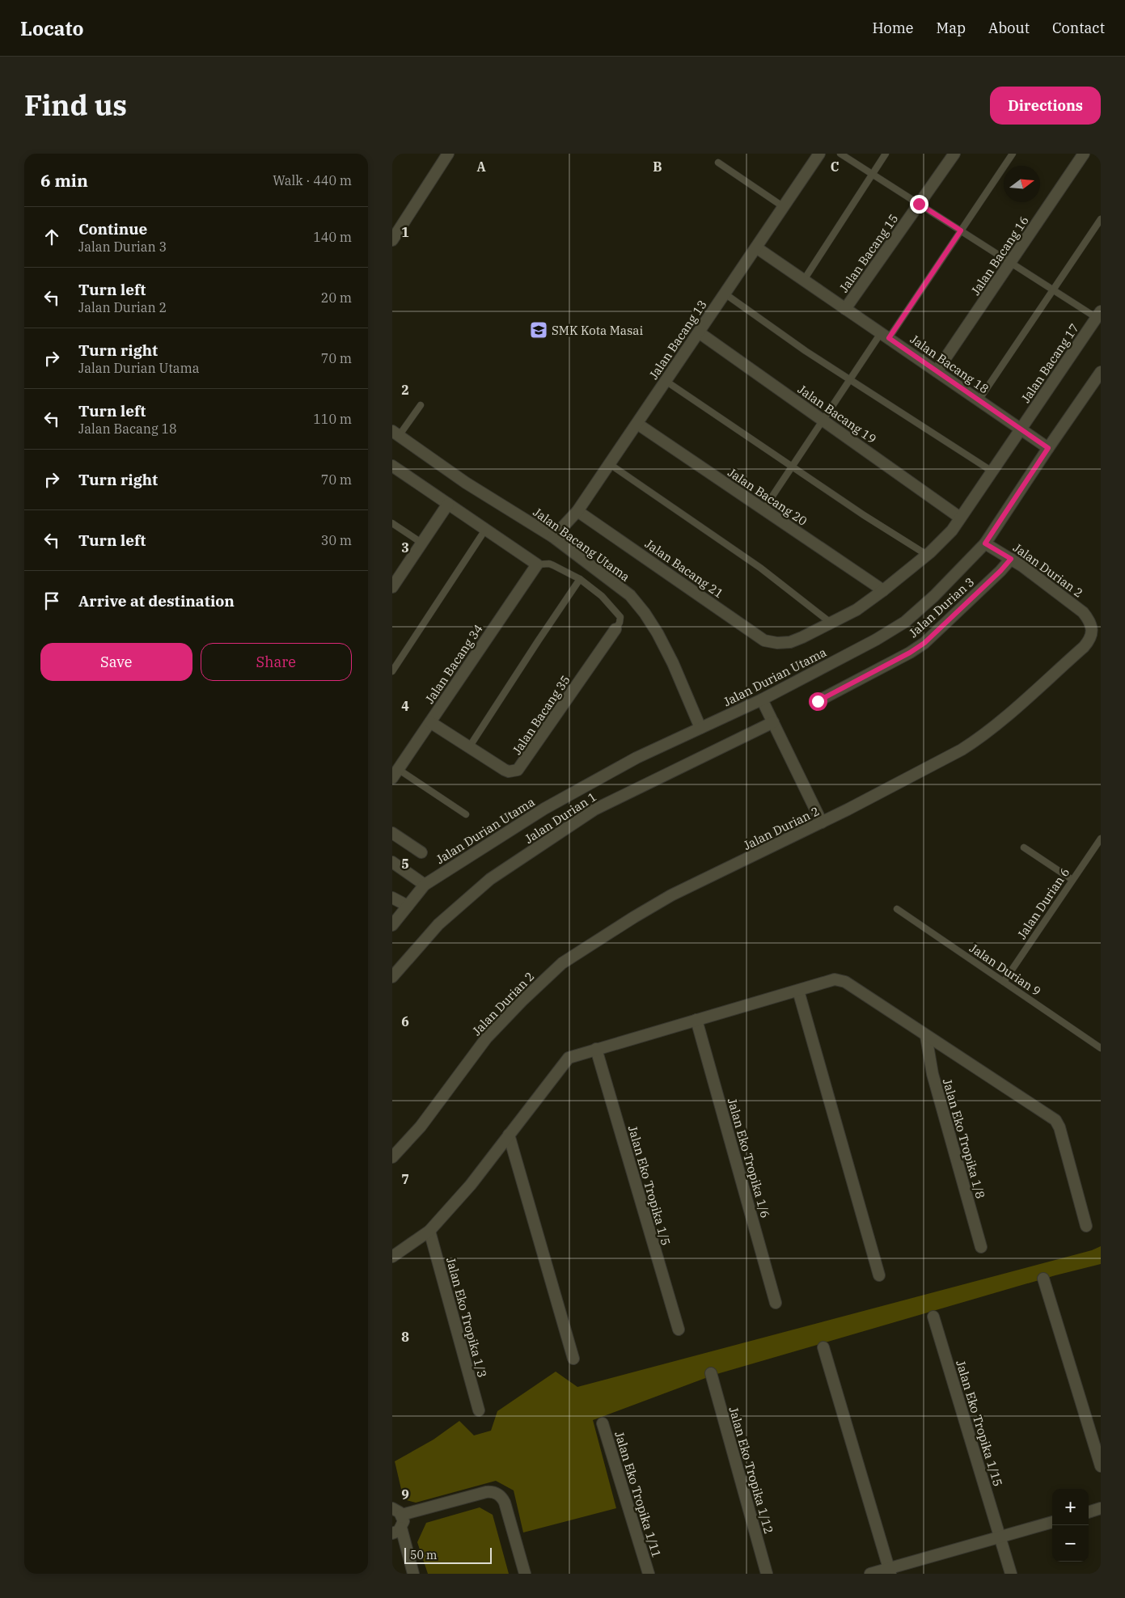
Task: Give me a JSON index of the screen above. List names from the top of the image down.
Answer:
{
  "streets": {
    "street": [
      "Jalan Bacang 15",
      "Jalan Bacang 16",
      "Jalan Bacang 13",
      "Jalan Bacang 17",
      "Jalan Bacang 18",
      "Jalan Bacang 19",
      "Jalan Bacang 20",
      "Jalan Bacang Utama",
      "Jalan Bacang 21",
      "Jalan Durian 2",
      "Jalan Durian 3",
      "Jalan Bacang 34",
      "Jalan Durian Utama",
      "Jalan Bacang 35",
      "Jalan Durian 1",
      "Jalan Eko Tropika 1/8",
      "Jalan Eko Tropika 1/6",
      "Jalan Eko Tropika 1/5",
      "Jalan Eko Tropika 1/3",
      "Jalan Eko Tropika 1/15",
      "Jalan Eko Tropika 1/12",
      "Jalan Eko Tropika 1/11"
    ],
    "lane": ["Jalan Durian 6", "Jalan Durian 9"]
  },
  "crossings": [
    ["Jalan Bacang 15", "Jalan Bacang 18"],
    ["Jalan Bacang 16", "Jalan Bacang 18"],
    ["Jalan Bacang 13", "Jalan Bacang 18"],
    ["Jalan Bacang 13", "Jalan Bacang 19"],
    ["Jalan Bacang 13", "Jalan Bacang 20"],
    ["Jalan Bacang 13", "Jalan Bacang Utama"],
    ["Jalan Bacang 13", "Jalan Bacang 21"],
    ["Jalan Bacang 17", "Jalan Bacang 18"],
    ["Jalan Bacang 17", "Jalan Bacang 19"],
    ["Jalan Bacang 17", "Jalan Bacang 20"],
    ["Jalan Bacang 17", "Jalan Bacang 21"],
    ["Jalan Bacang 18", "Jalan Durian Utama"],
    ["Jalan Bacang Utama", "Jalan Durian Utama"],
    ["Jalan Durian 2", "Jalan Durian 3"],
    ["Jalan Durian 2", "Jalan Durian Utama"],
    ["Jalan Bacang 34", "Jalan Bacang 35"],
    ["Jalan Durian 6", "Jalan Durian 9"]
  ],
  "places": {
    "school or university": ["SMK Kota Masai"]
  },
  "scale_bar": "50 m",
  "north": "right",
  "page": {
    "header": "Locato",
    "nav": [
      "Home",
      "Map",
      "About",
      "Contact"
    ],
    "title": "Find us",
    "buttons": [
      "Directions",
      ["Save", "Share"]
    ],
    "heading": ["6 min", "Walk · 440 m"],
    "list": [
      ["Continue", "Jalan Durian 3", "140 m"],
      ["Turn left", "Jalan Durian 2", "20 m"],
      ["Turn right", "Jalan Durian Utama", "70 m"],
      ["Turn left", "Jalan Bacang 18", "110 m"],
      ["Turn right", "70 m"],
      ["Turn left", "30 m"],
      "Arrive at destination"
    ],
    "map_buttons": ["+", "−"],
    "scale": "50 m"
  },
  "grid": {
    "columns": ["A", "B", "C"],
    "rows": [
      "1",
      "2",
      "3",
      "4",
      "5",
      "6",
      "7",
      "8",
      "9"
    ]
  }
}
